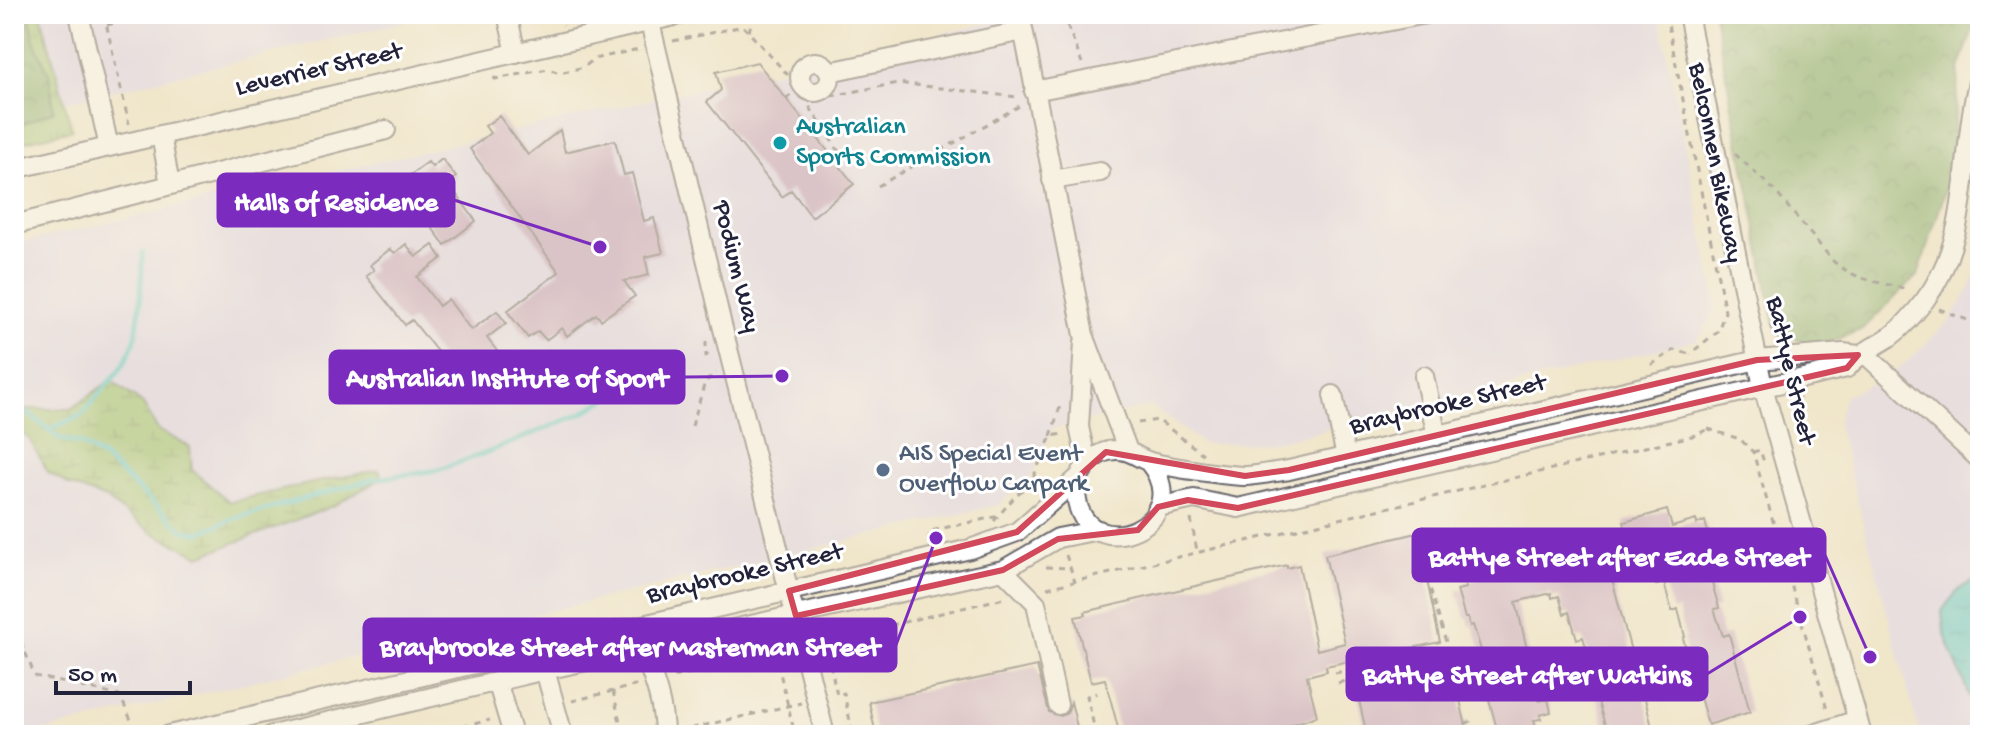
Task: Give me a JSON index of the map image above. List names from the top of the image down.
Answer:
{
  "streets": {
    "street": [
      "Leverrier Street",
      "Podium Way",
      "Battye Street",
      "Braybrooke Street"
    ],
    "path": ["Belconnen Bikeway"]
  },
  "crossings": [
    ["Leverrier Street", "Podium Way"],
    ["Podium Way", "Braybrooke Street"],
    ["Battye Street", "Braybrooke Street"]
  ],
  "places": [
    "Australian Sports Commission",
    "Halls of Residence",
    "Australian Institute of Sport",
    "AIS Special Event Overflow Carpark",
    "Braybrooke Street after Masterman Street",
    "Battye Street after Watkins",
    "Battye Street after Eade Street"
  ],
  "scale_bar": "50 m"
}
